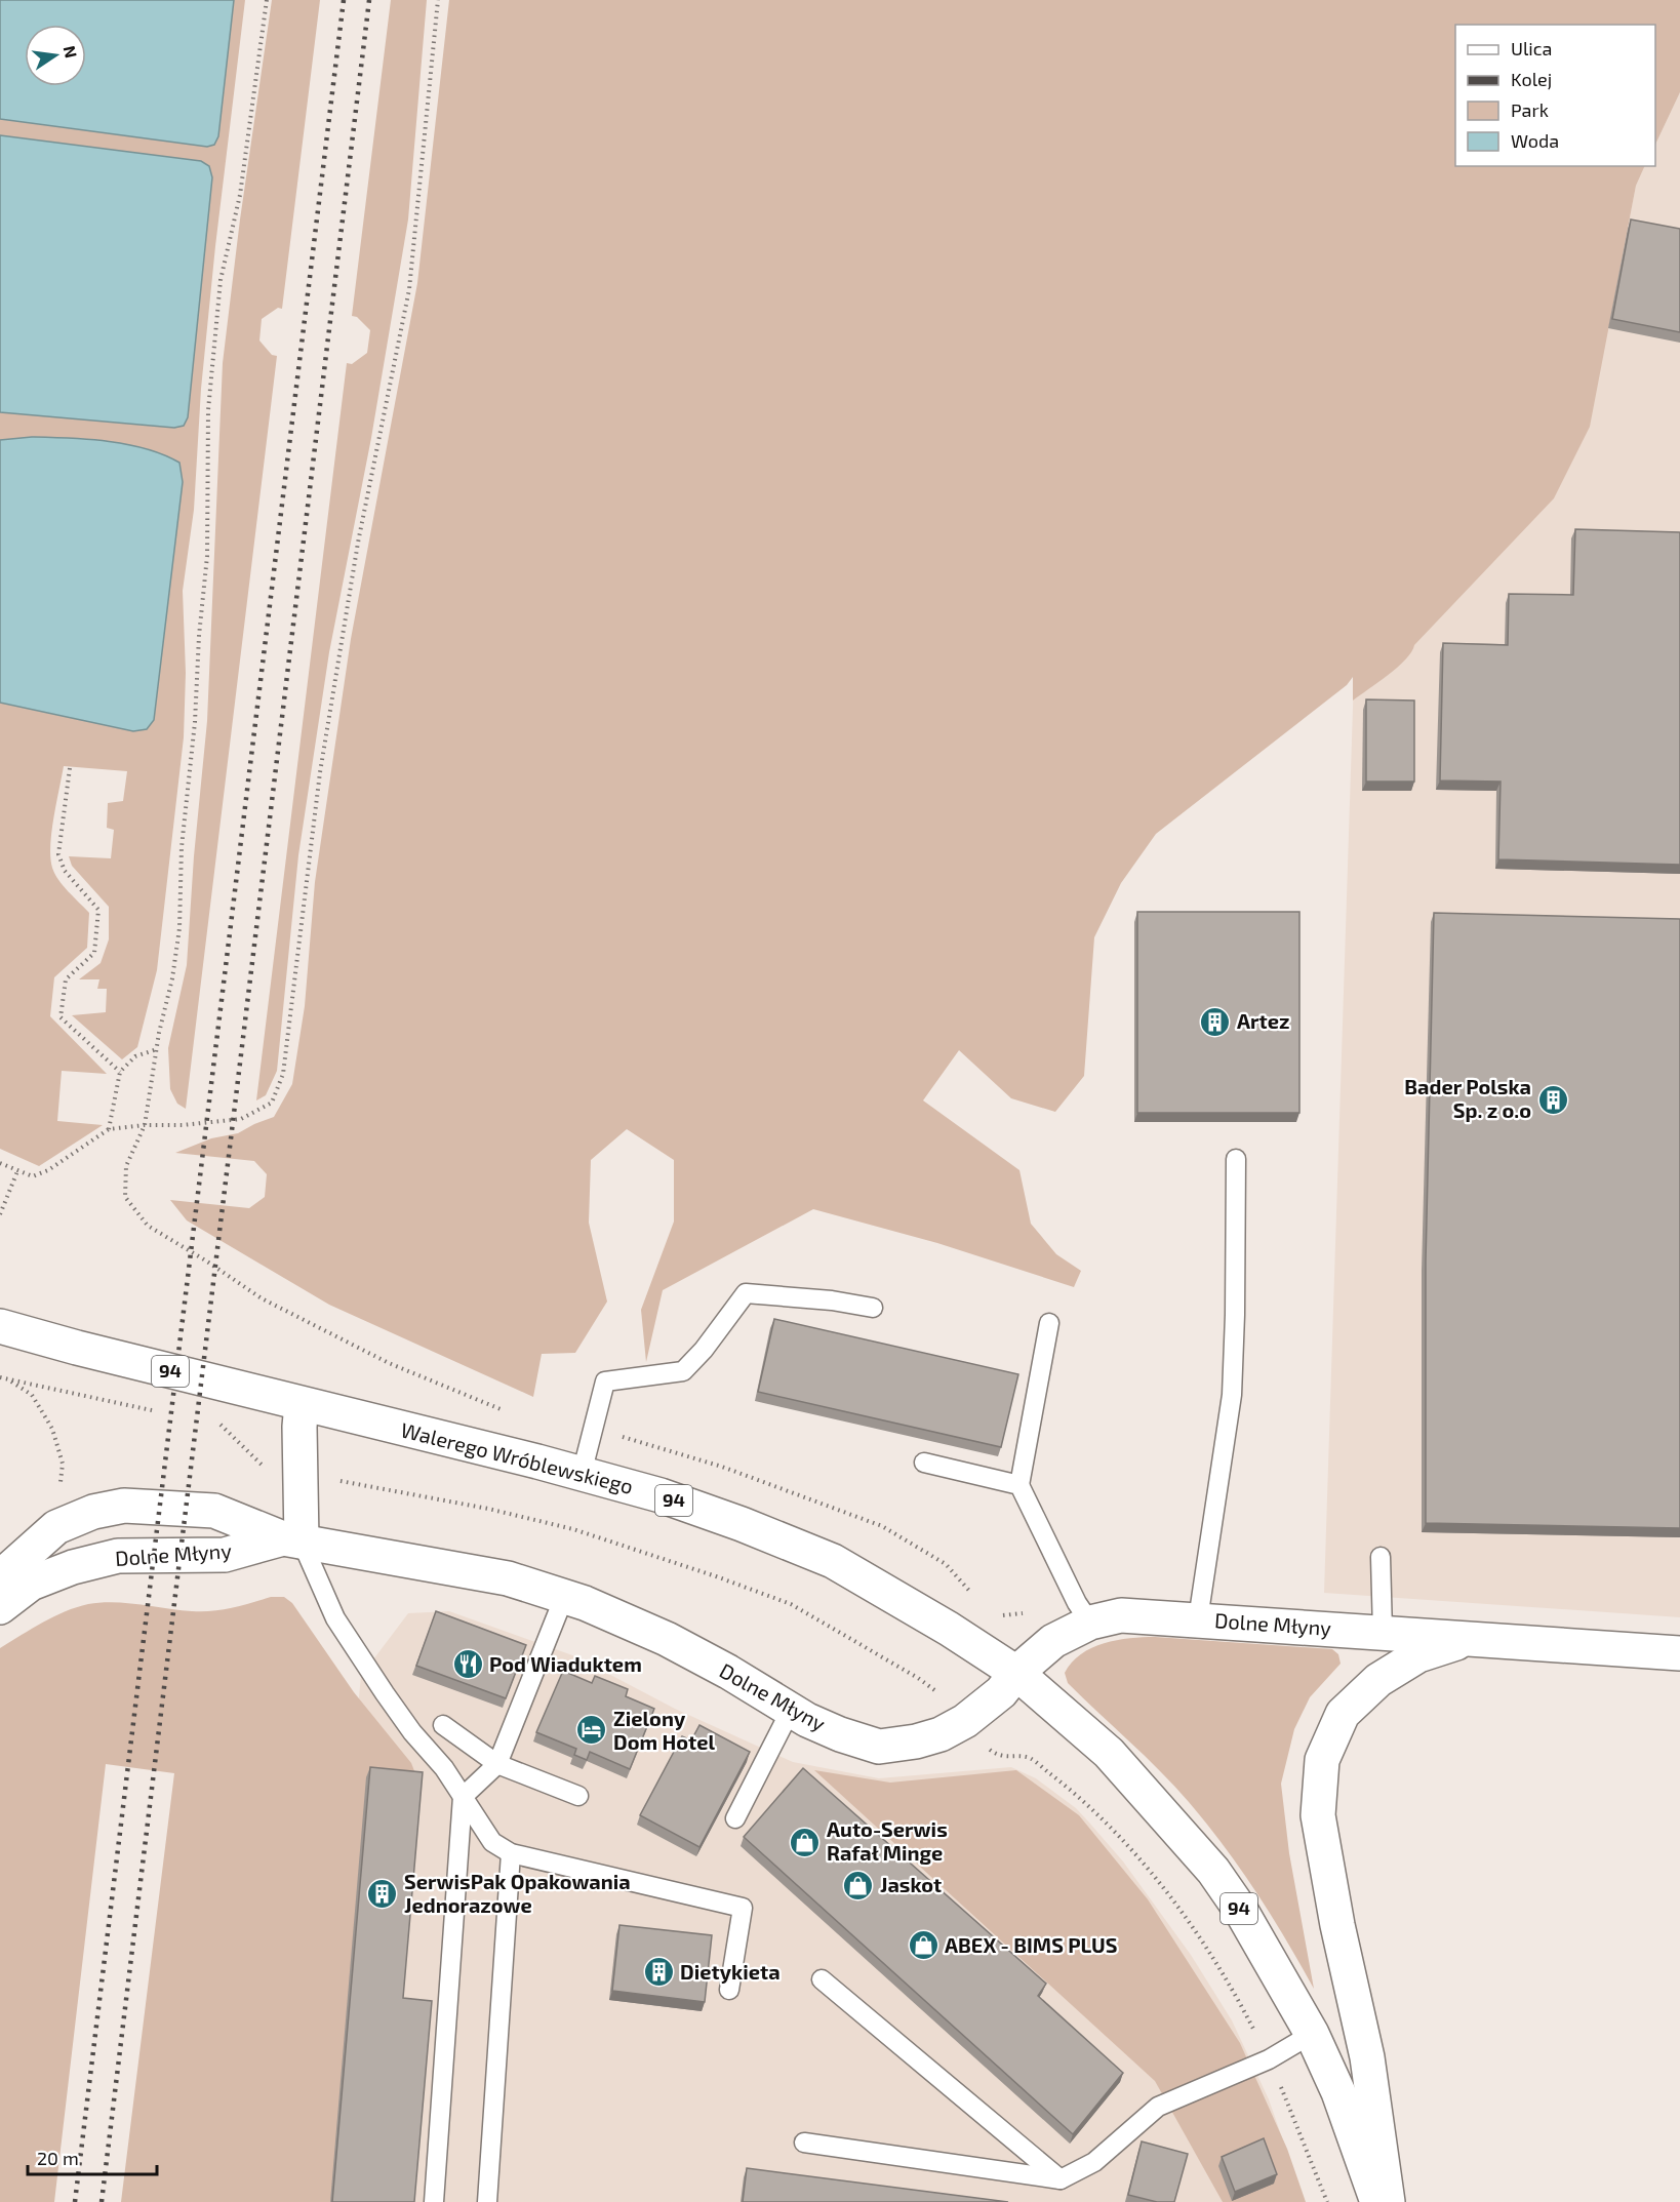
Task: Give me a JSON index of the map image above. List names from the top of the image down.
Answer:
{
  "streets": {
    "street": ["94", "Walerego Wróblewskiego", "Dolne Młyny"]
  },
  "crossings": [
    ["Walerego Wróblewskiego", "Dolne Młyny"]
  ],
  "places": {
    "building": [
      "Artez",
      "Bader Polska Sp. z o.o",
      "SerwisPak Opakowania Jednorazowe",
      "Dietykieta"
    ],
    "restaurant": ["Pod Wiaduktem"],
    "hotel": ["Zielony Dom Hotel"],
    "shop": ["Auto-Serwis Rafał Minge", "Jaskot", "ABEX - BIMS PLUS"]
  },
  "legend": [
    "Ulica",
    "Kolej",
    "Park",
    "Woda"
  ],
  "scale_bar": "20 m",
  "north": "right"
}
